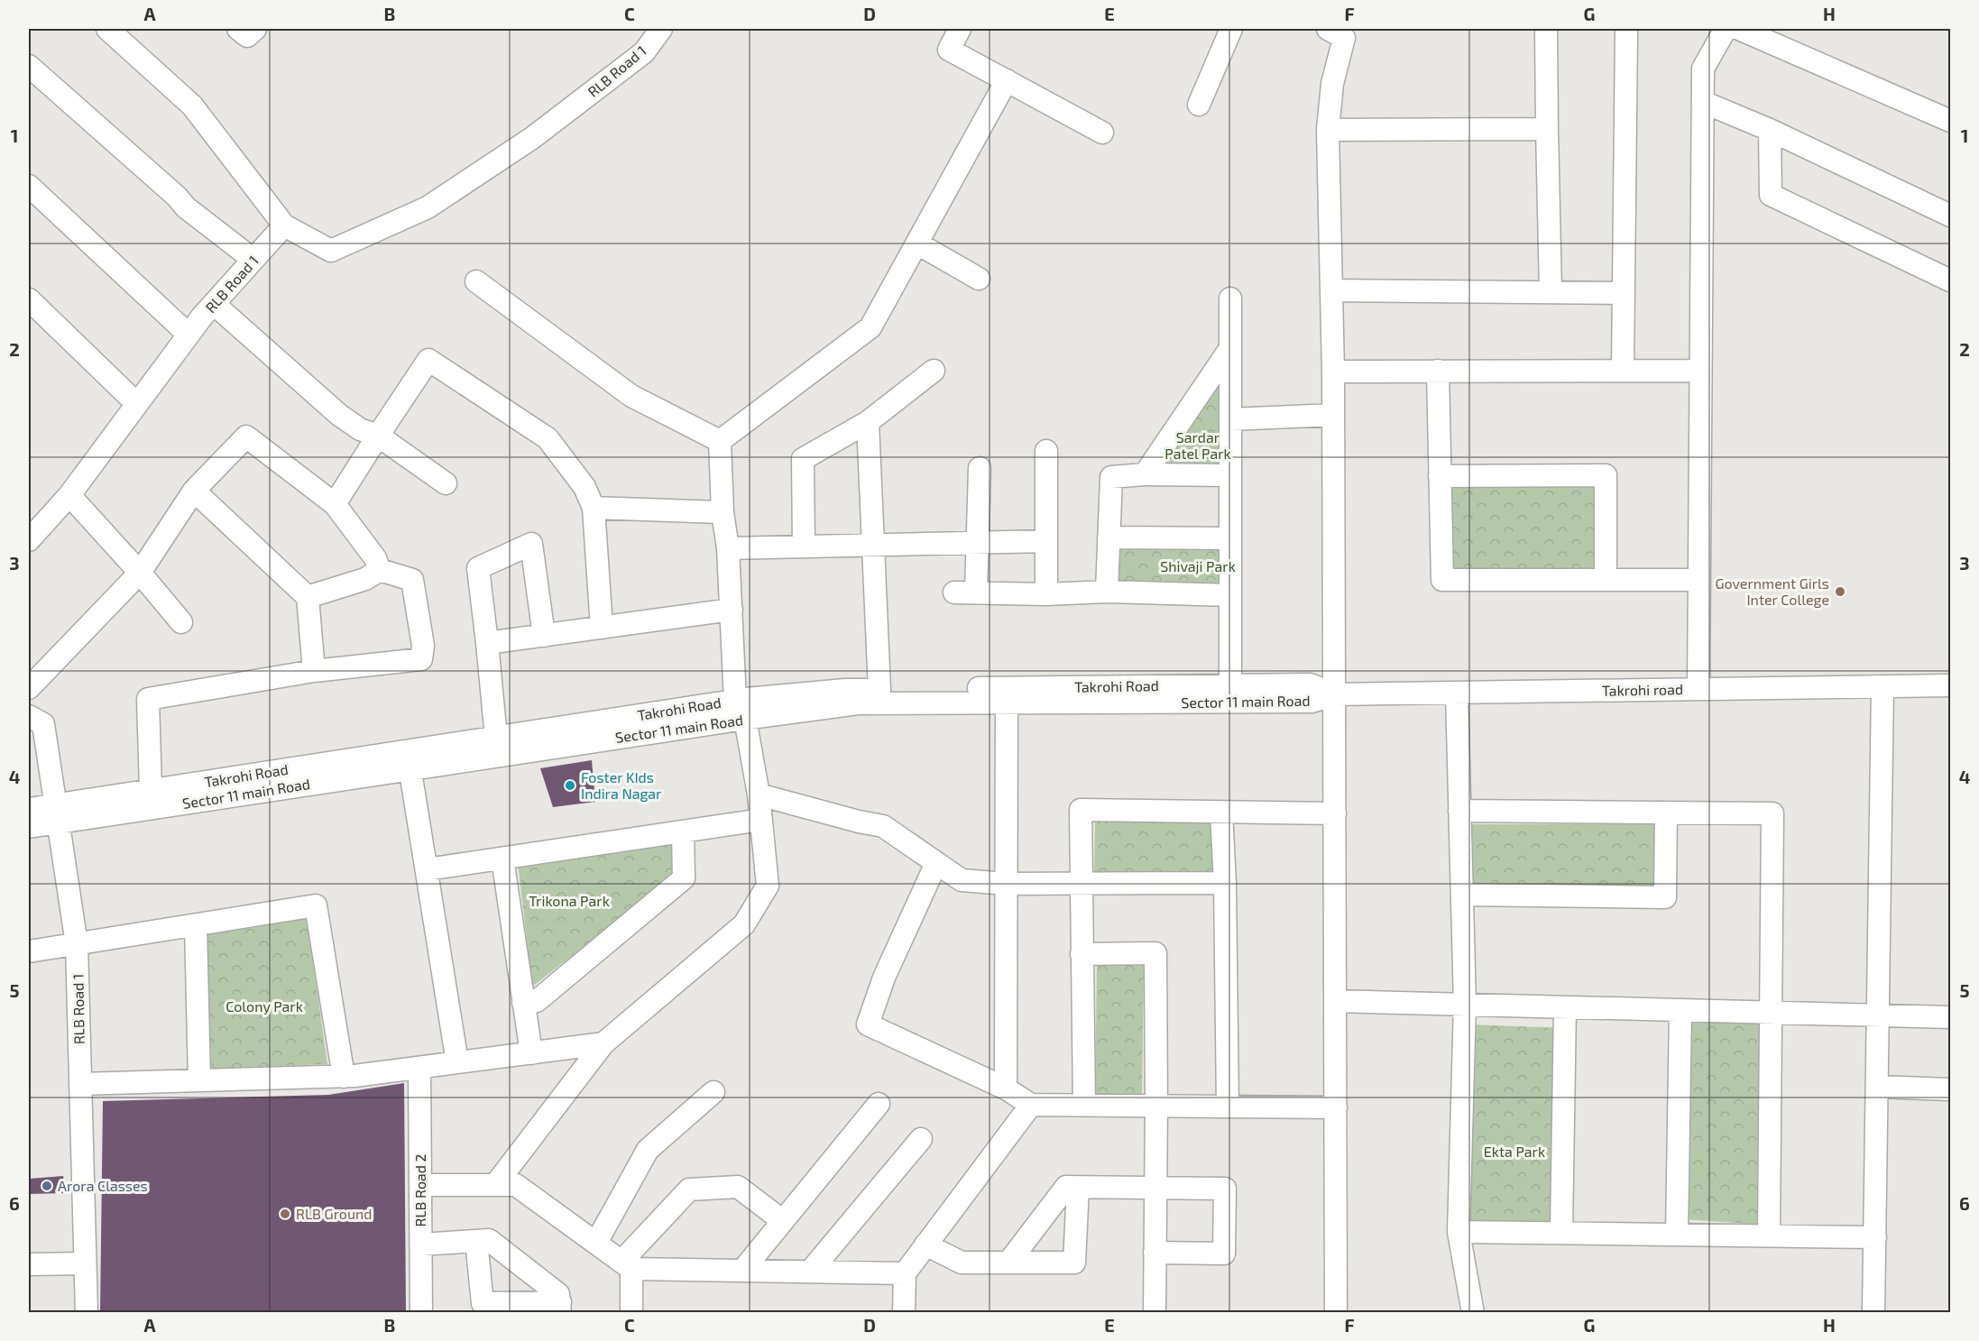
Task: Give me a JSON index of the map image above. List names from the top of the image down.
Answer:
{
  "streets": {
    "street": [
      "RLB Road 1",
      "Takrohi Road",
      "Takrohi road",
      "Sector 11 main Road",
      "RLB Road 2"
    ]
  },
  "crossings": [
    ["RLB Road 1", "Takrohi Road"],
    ["RLB Road 1", "Sector 11 main Road"],
    ["Takrohi Road", "Takrohi road"],
    ["Takrohi Road", "Sector 11 main Road"],
    ["Takrohi road", "Sector 11 main Road"]
  ],
  "parks": [
    "Sardar Patel Park",
    "Shivaji Park",
    "Trikona Park",
    "Colony Park",
    "Ekta Park"
  ],
  "places": [
    "Government Girls Inter College",
    "Foster KIds Indira Nagar",
    "Arora Classes",
    "RLB Ground"
  ],
  "grid": {
    "columns": [
      "A",
      "B",
      "C",
      "D",
      "E",
      "F",
      "G",
      "H"
    ],
    "rows": [
      "1",
      "2",
      "3",
      "4",
      "5",
      "6"
    ]
  }
}
